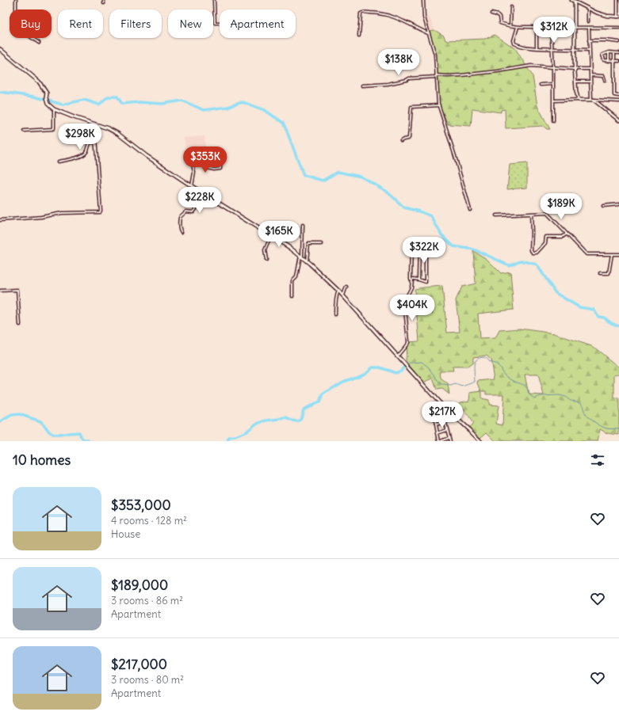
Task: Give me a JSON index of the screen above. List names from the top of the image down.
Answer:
{
  "page": {
    "chip": [
      "Buy",
      "Rent",
      "Filters",
      "New",
      "Apartment"
    ],
    "price": [
      "$312K",
      "$138K",
      "$298K",
      "$353K",
      "$228K",
      "$189K",
      "$165K",
      "$322K",
      "$404K",
      "$217K"
    ],
    "heading": "10 homes",
    "list": [
      {
        "name": "$353,000",
        "note": "4 rooms · 128 m² · House"
      },
      {
        "name": "$189,000",
        "note": "3 rooms · 86 m² · Apartment"
      },
      {
        "name": "$217,000",
        "note": "3 rooms · 80 m² · Apartment"
      }
    ]
  }
}
